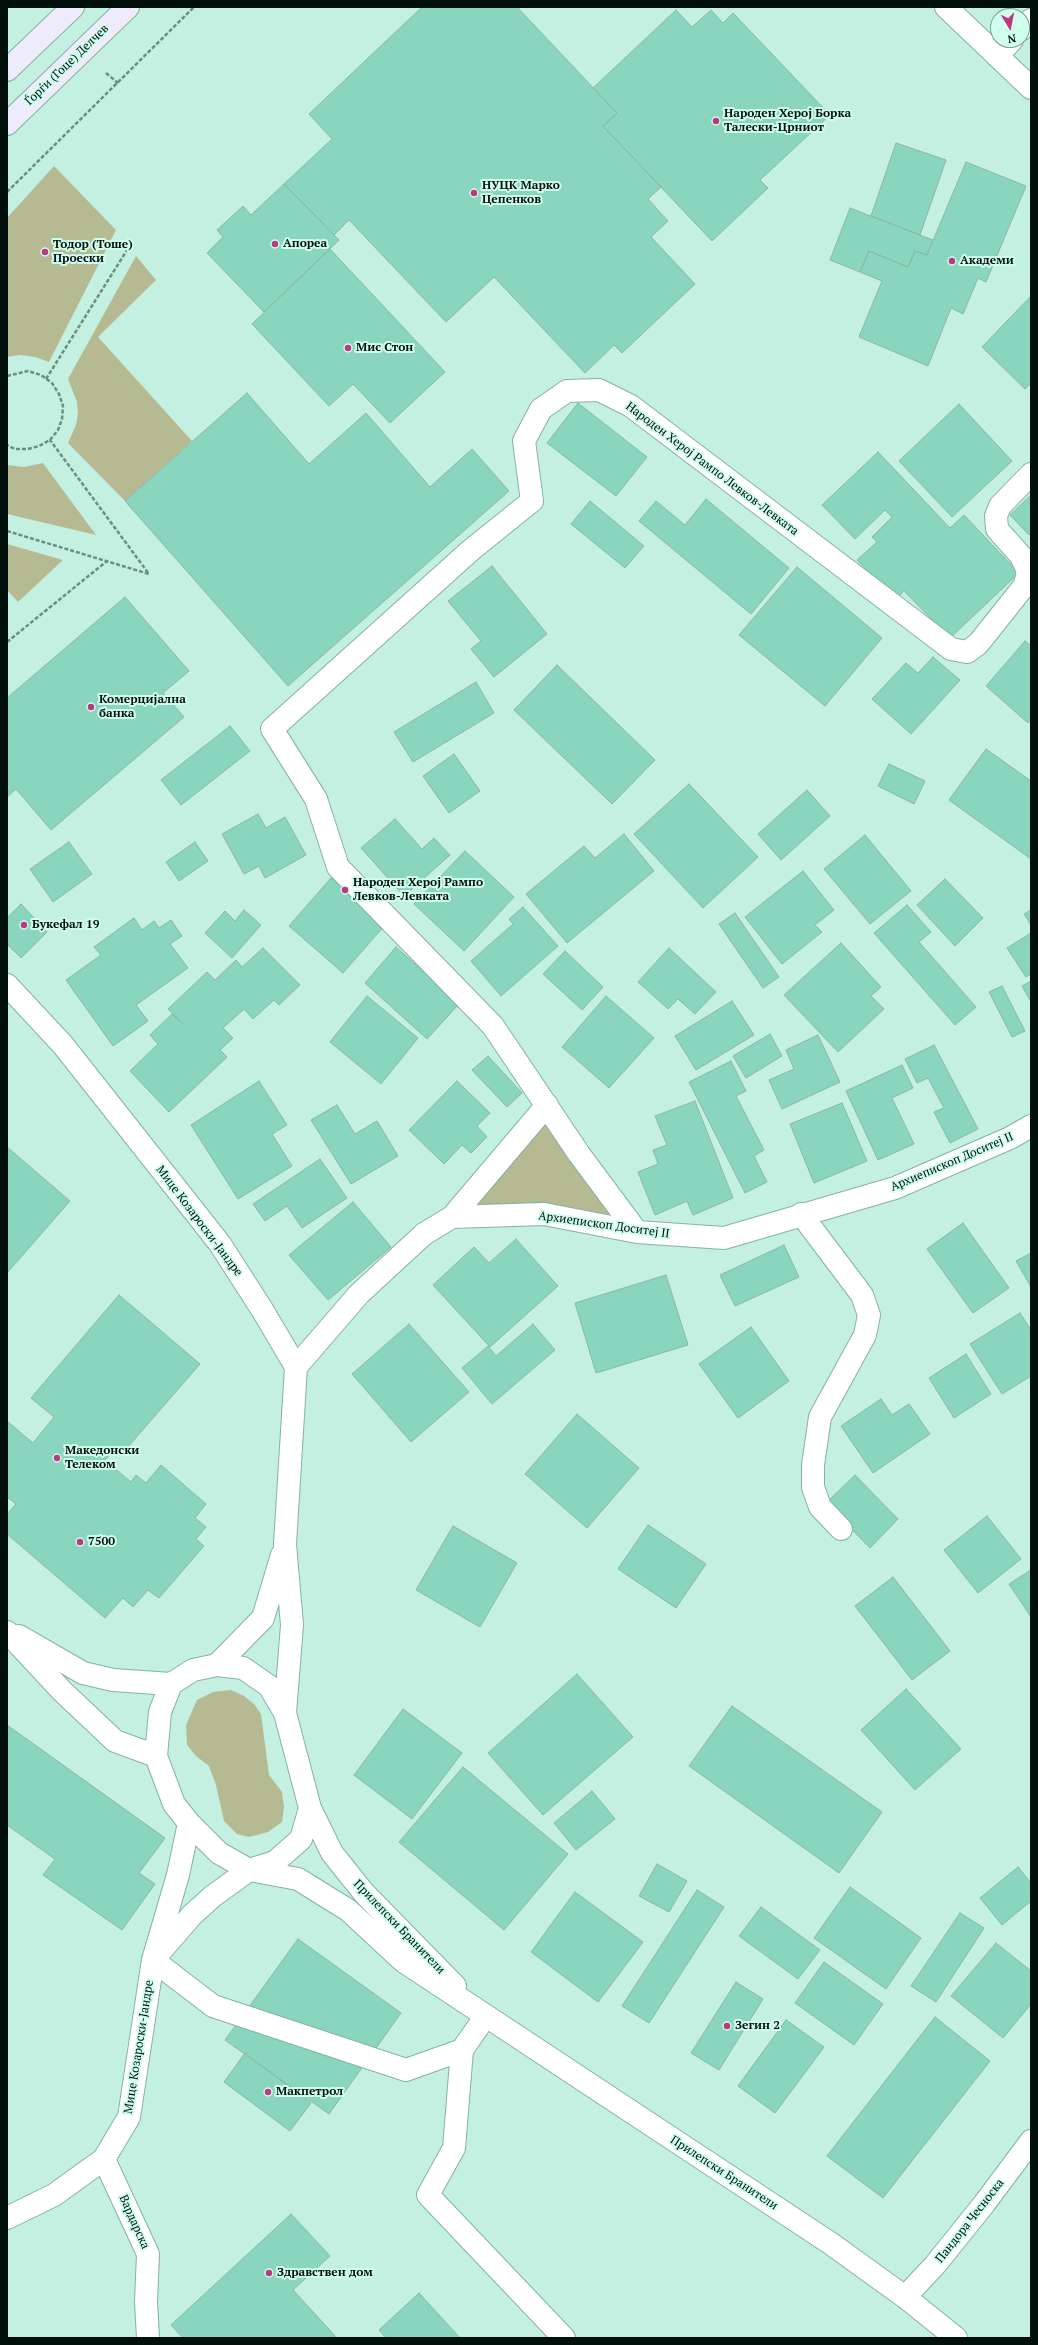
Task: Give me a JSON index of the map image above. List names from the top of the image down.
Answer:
{
  "streets": {
    "main road": ["Ѓорѓи (Гоце) Делчев"],
    "street": [
      "Народен Херој Рампо Левков-Левката",
      "Архиепископ Доситеј II",
      "Мице Козароски-Јандре",
      "Прилепски Бранители",
      "Пандора Чесноска",
      "Вардарска"
    ]
  },
  "crossings": [
    ["Народен Херој Рампо Левков-Левката", "Архиепископ Доситеј II"],
    ["Архиепископ Доситеј II", "Мице Козароски-Јандре"],
    ["Мице Козароски-Јандре", "Прилепски Бранители"],
    ["Мице Козароски-Јандре", "Вардарска"],
    ["Прилепски Бранители", "Пандора Чесноска"]
  ],
  "places": [
    "Народен Херој Борка Талески-Црниот",
    "НУЦК Марко Цепенков",
    "Апореа",
    "Тодор (Тоше) Проески",
    "Академи",
    "Мис Стон",
    "Комерцијална банка",
    "Народен Херој Рампо Левков-Левката",
    "Букефал 19",
    "Македонски Телеком",
    "7500",
    "Зегин 2",
    "Макпетрол",
    "Здравствен дом"
  ],
  "north": "bottom"
}
